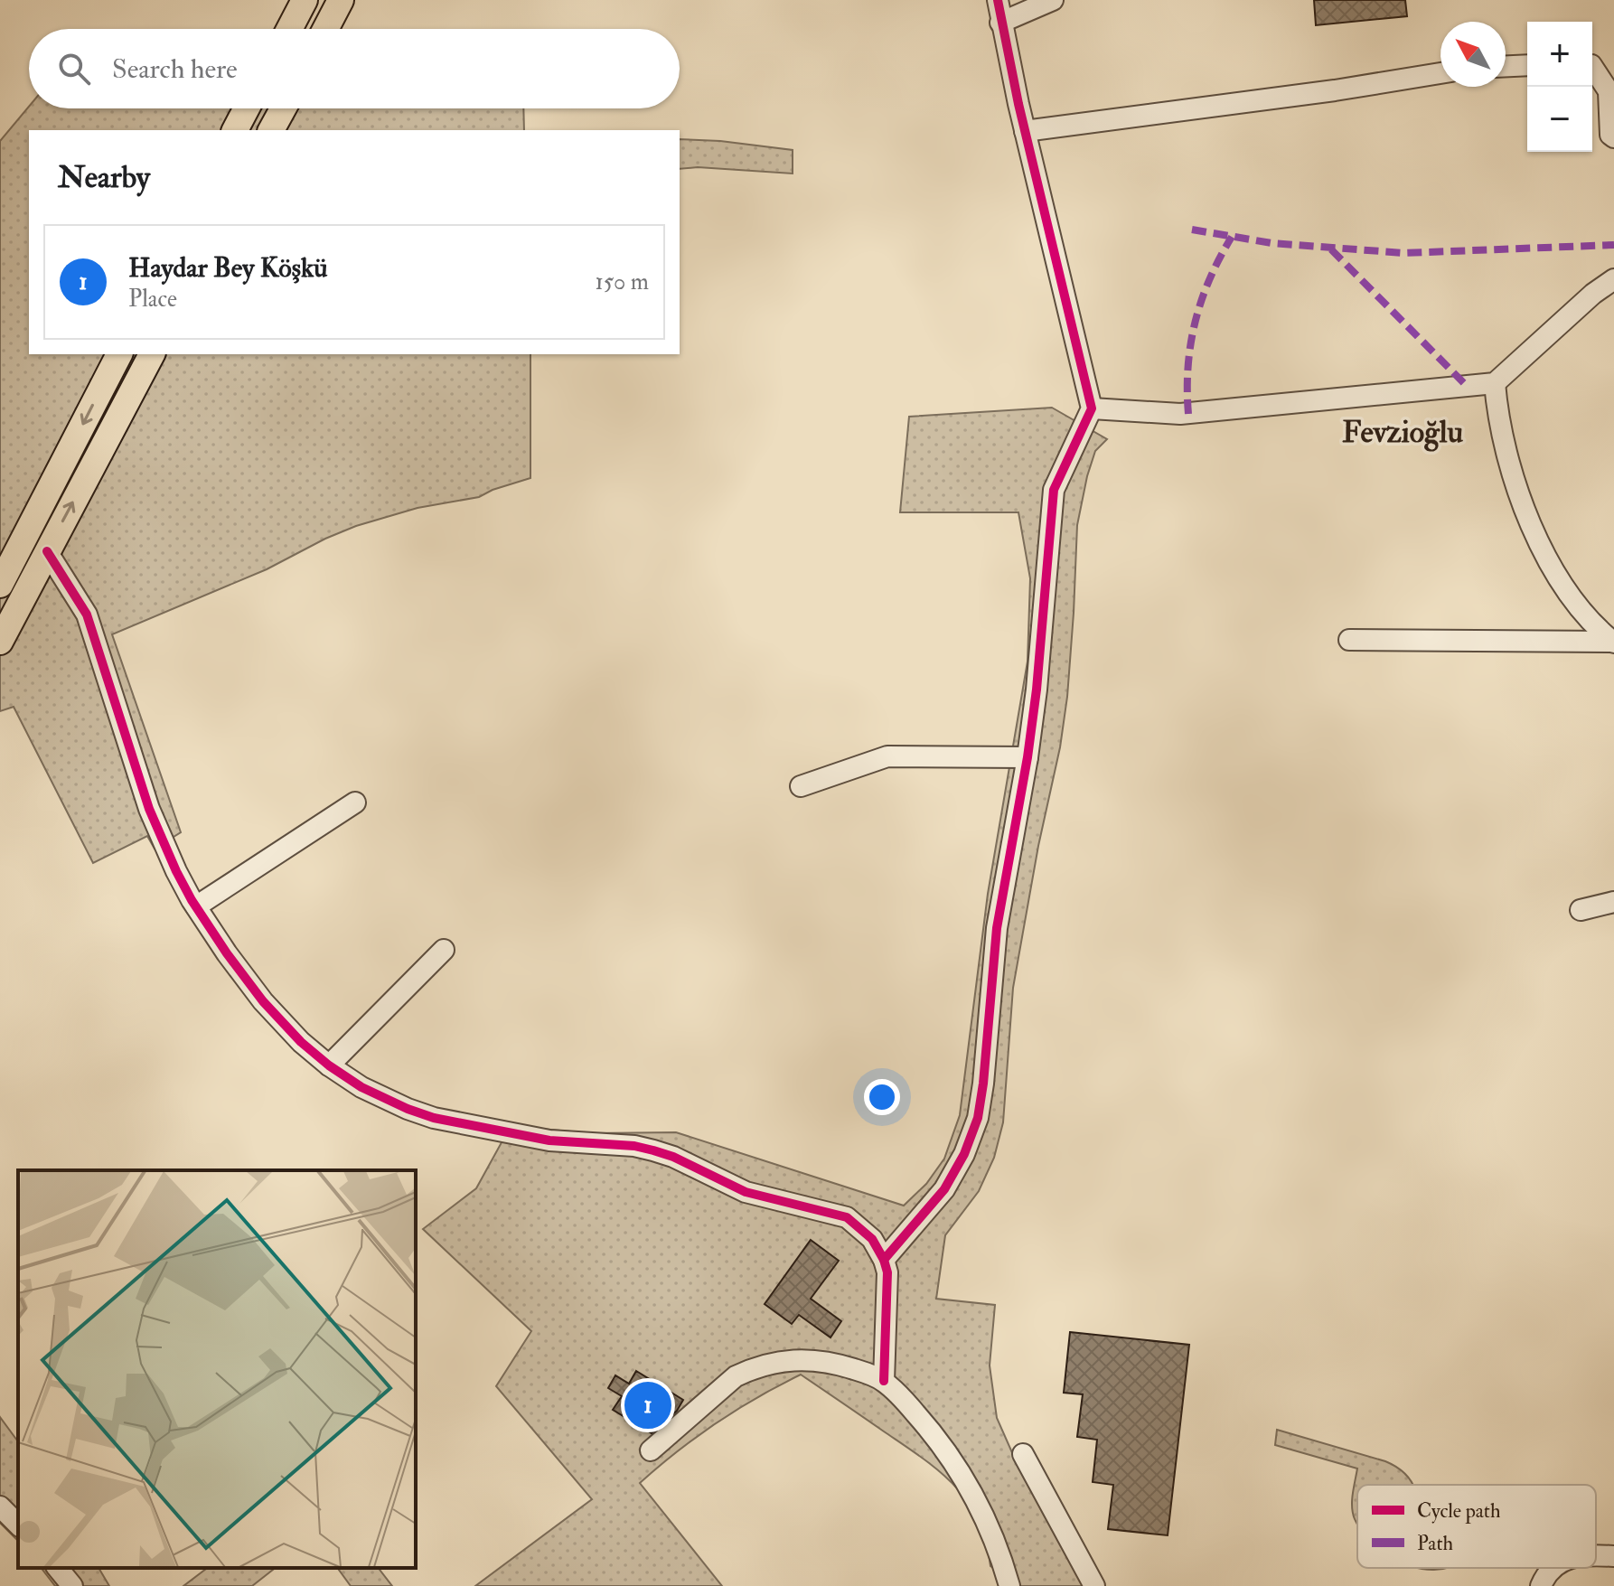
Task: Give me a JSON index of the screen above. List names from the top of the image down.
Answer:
{
  "districts": ["Fevzioğlu"],
  "legend": ["Cycle path", "Path"],
  "north": "top left",
  "page": {
    "map_buttons": ["+", "−"],
    "search": "Search here",
    "heading": "Nearby",
    "list": [
      {
        "mark": "1",
        "name": "Haydar Bey Köşkü",
        "note": "Place",
        "value": "150 m"
      }
    ],
    "pins": "1"
  }
}
